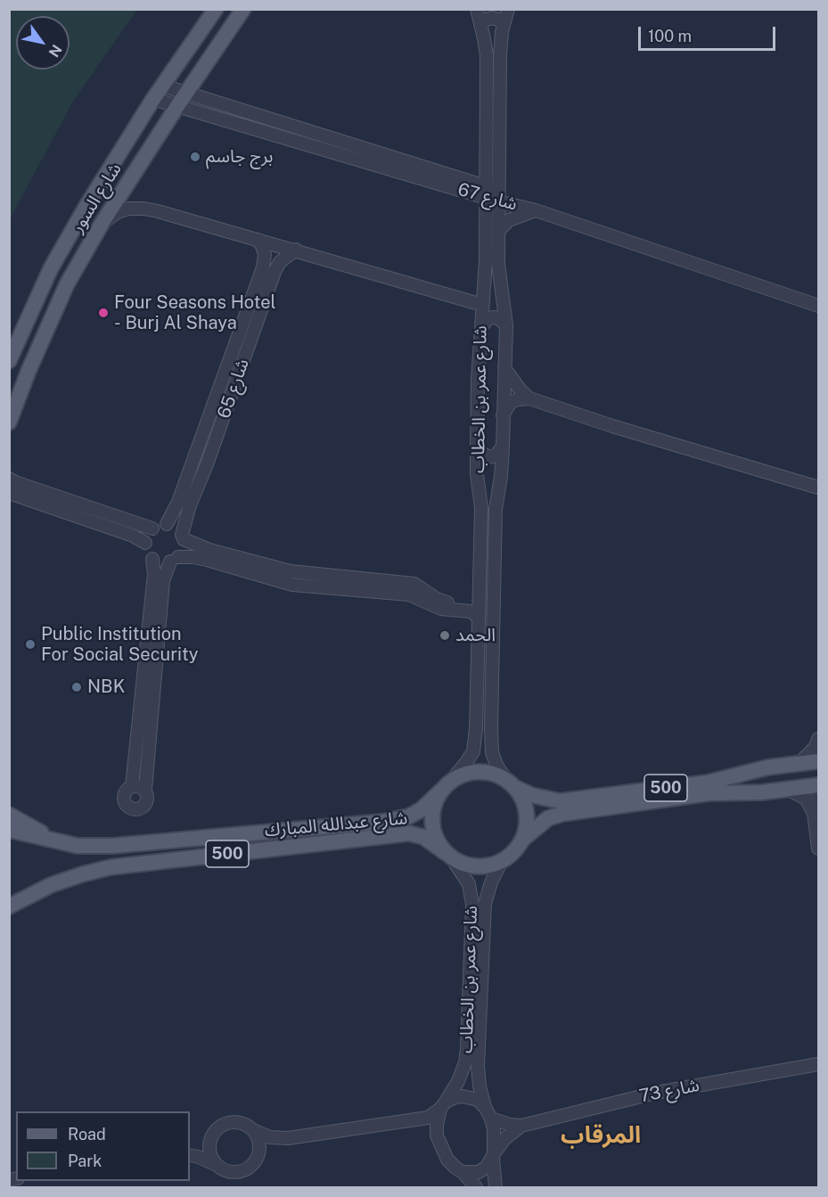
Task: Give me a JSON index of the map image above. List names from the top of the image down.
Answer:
{
  "streets": {
    "main road": ["شارع السور", "500", "شارع عبدالله المبارك"],
    "street": [
      "شارع 67",
      "شارع 65",
      "شارع عمر بن الخطاب",
      "شارع 73"
    ]
  },
  "crossings": [
    ["شارع 67", "شارع السور"],
    ["شارع 67", "شارع عمر بن الخطاب"],
    ["شارع عمر بن الخطاب", "500"],
    ["شارع عمر بن الخطاب", "شارع عبدالله المبارك"],
    ["شارع عمر بن الخطاب", "شارع 73"],
    ["500", "شارع عبدالله المبارك"]
  ],
  "districts": ["المرقاب"],
  "places": [
    "برج جاسم",
    "Four Seasons Hotel - Burj Al Shaya",
    "الحمد",
    "Public Institution For Social Security",
    "NBK"
  ],
  "legend": ["Road", "Park"],
  "scale_bar": "100 m",
  "north": "bottom right"
}
